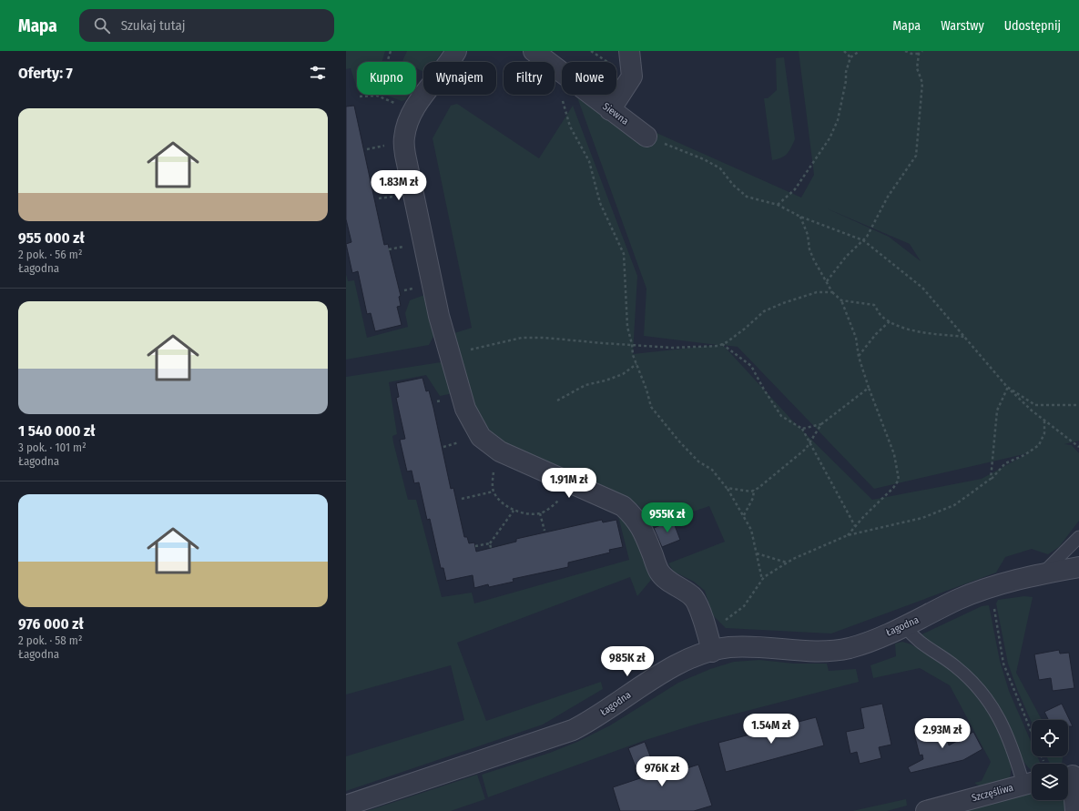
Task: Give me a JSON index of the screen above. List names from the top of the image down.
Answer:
{
  "streets": {
    "street": ["Siewna", "Łagodna", "Szczęśliwa"]
  },
  "page": {
    "header": "Mapa",
    "search": "Szukaj tutaj",
    "nav": ["Mapa", "Warstwy", "Udostępnij"],
    "heading": "Oferty: 7",
    "chip": [
      "Kupno",
      "Wynajem",
      "Filtry",
      "Nowe"
    ],
    "list": [
      {
        "name": "955 000 zł",
        "note": "2 pok. · 56 m² · Łagodna"
      },
      {
        "name": "1 540 000 zł",
        "note": "3 pok. · 101 m² · Łagodna"
      },
      {
        "name": "976 000 zł",
        "note": "2 pok. · 58 m² · Łagodna"
      }
    ],
    "price": [
      "1.83M zł",
      "1.91M zł",
      "955K zł",
      "985K zł",
      "1.54M zł",
      "2.93M zł",
      "976K zł"
    ]
  }
}
